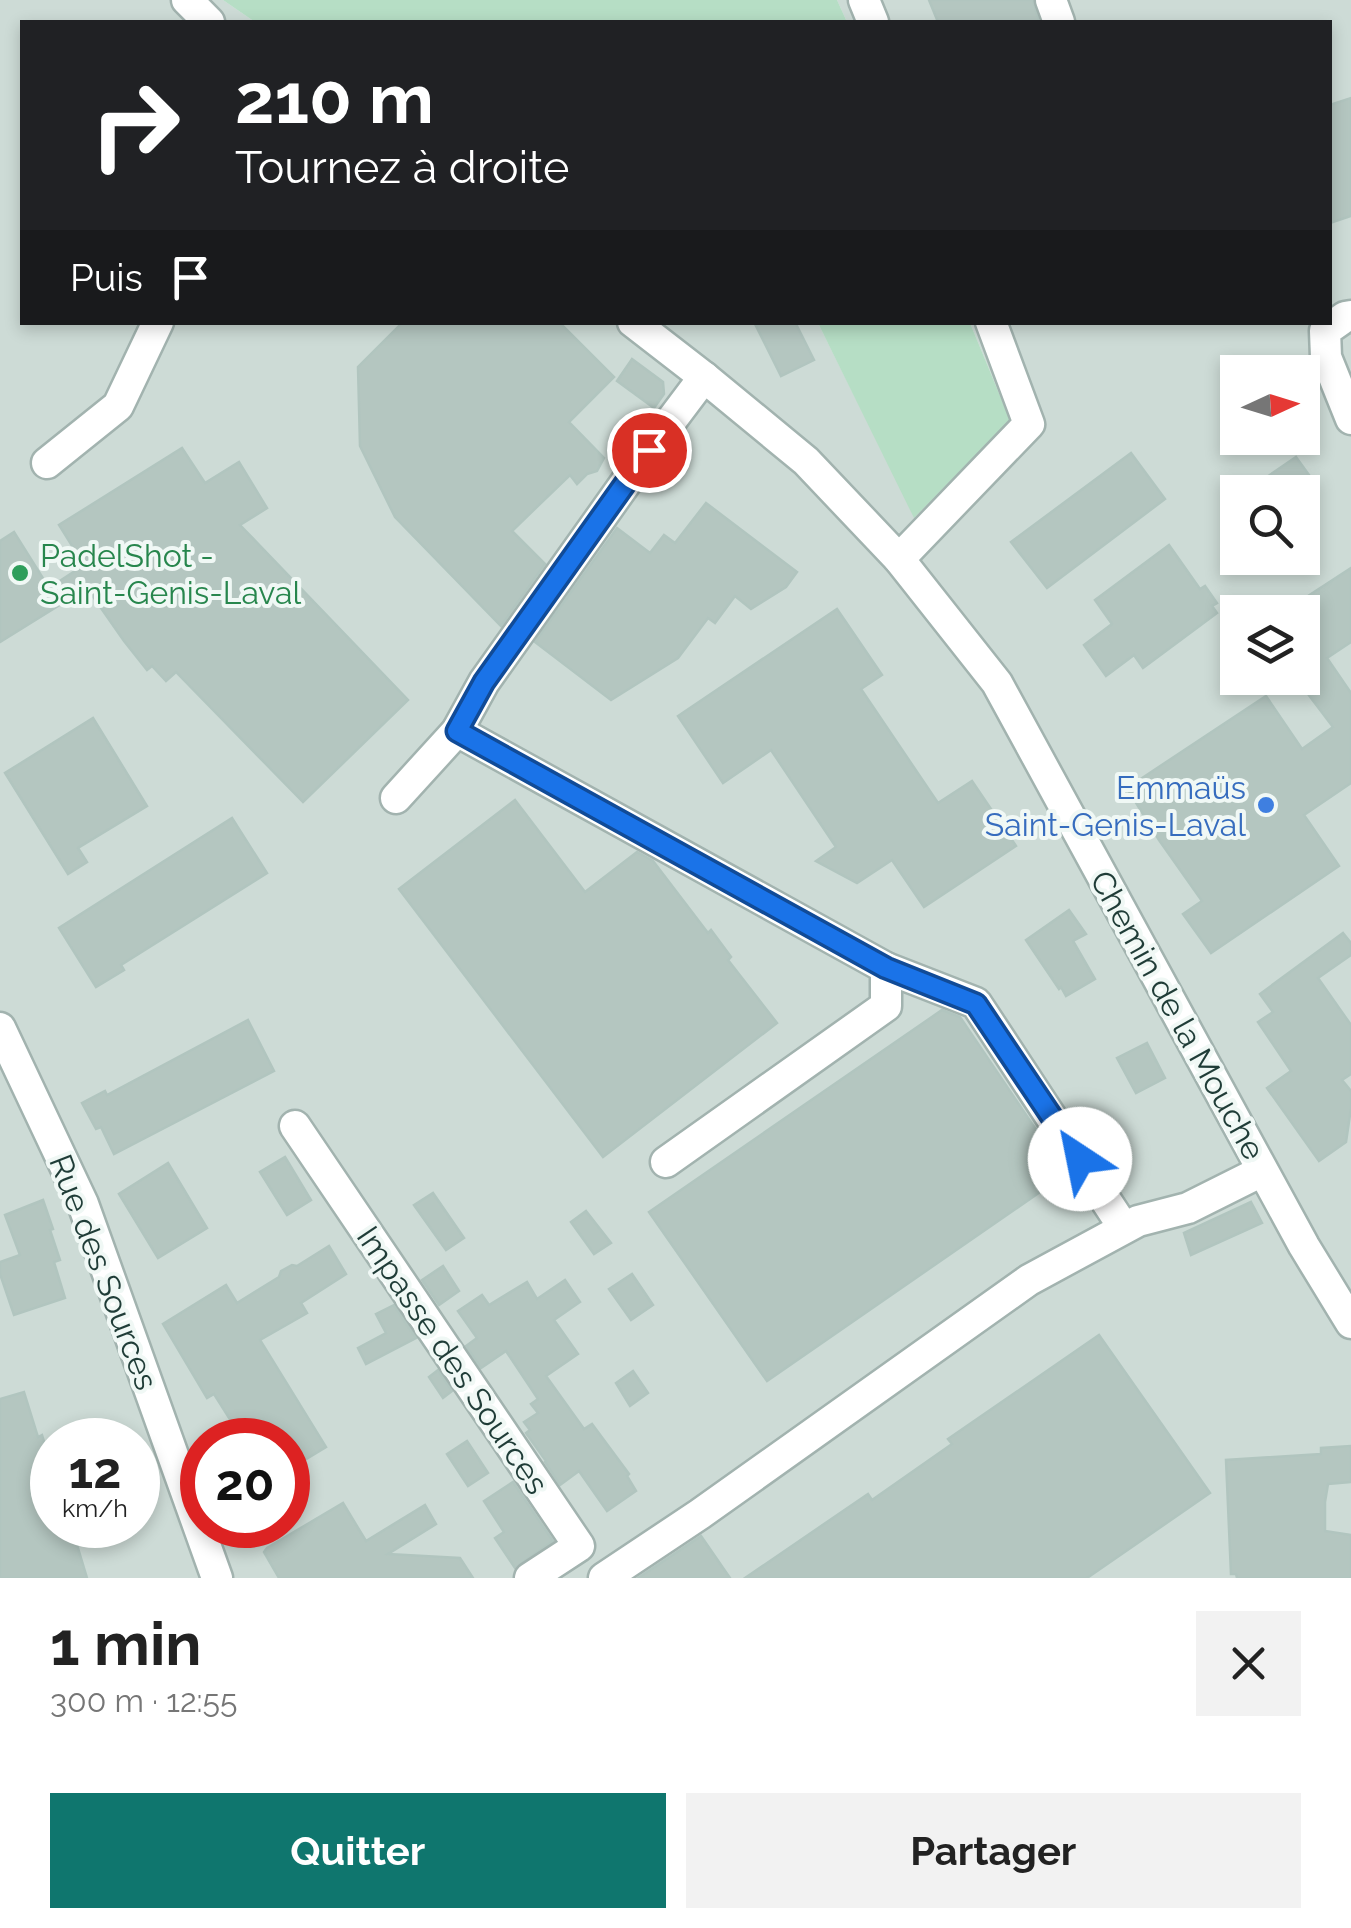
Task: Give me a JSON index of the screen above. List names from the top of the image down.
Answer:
{
  "streets": {
    "street": ["Chemin de la Mouche", "Rue des Sources", "Impasse des Sources"]
  },
  "places": ["PadelShot - Saint-Genis-Laval", "Emmaüs Saint-Genis-Laval"],
  "north": "right",
  "page": {
    "turn": ["210 m", "Tournez à droite"],
    "then": "Puis",
    "speed": "12 km/h",
    "limit": "20",
    "heading": ["1 min", "300 m · 12:55"],
    "buttons": ["Quitter", "Partager"]
  }
}
